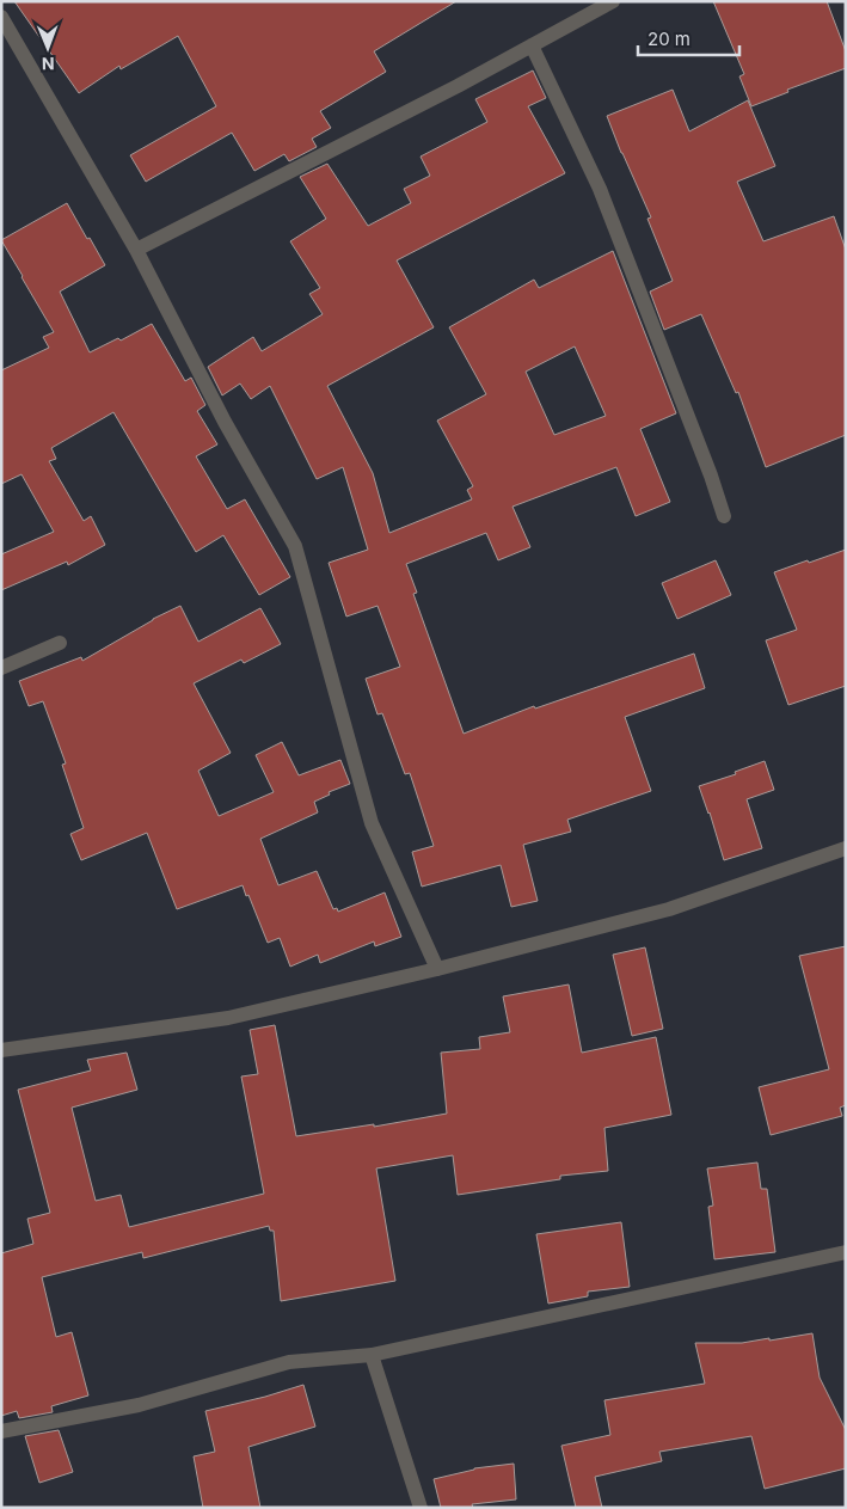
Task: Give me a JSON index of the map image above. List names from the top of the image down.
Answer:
{
  "scale_bar": "20 m",
  "north": "bottom"
}
